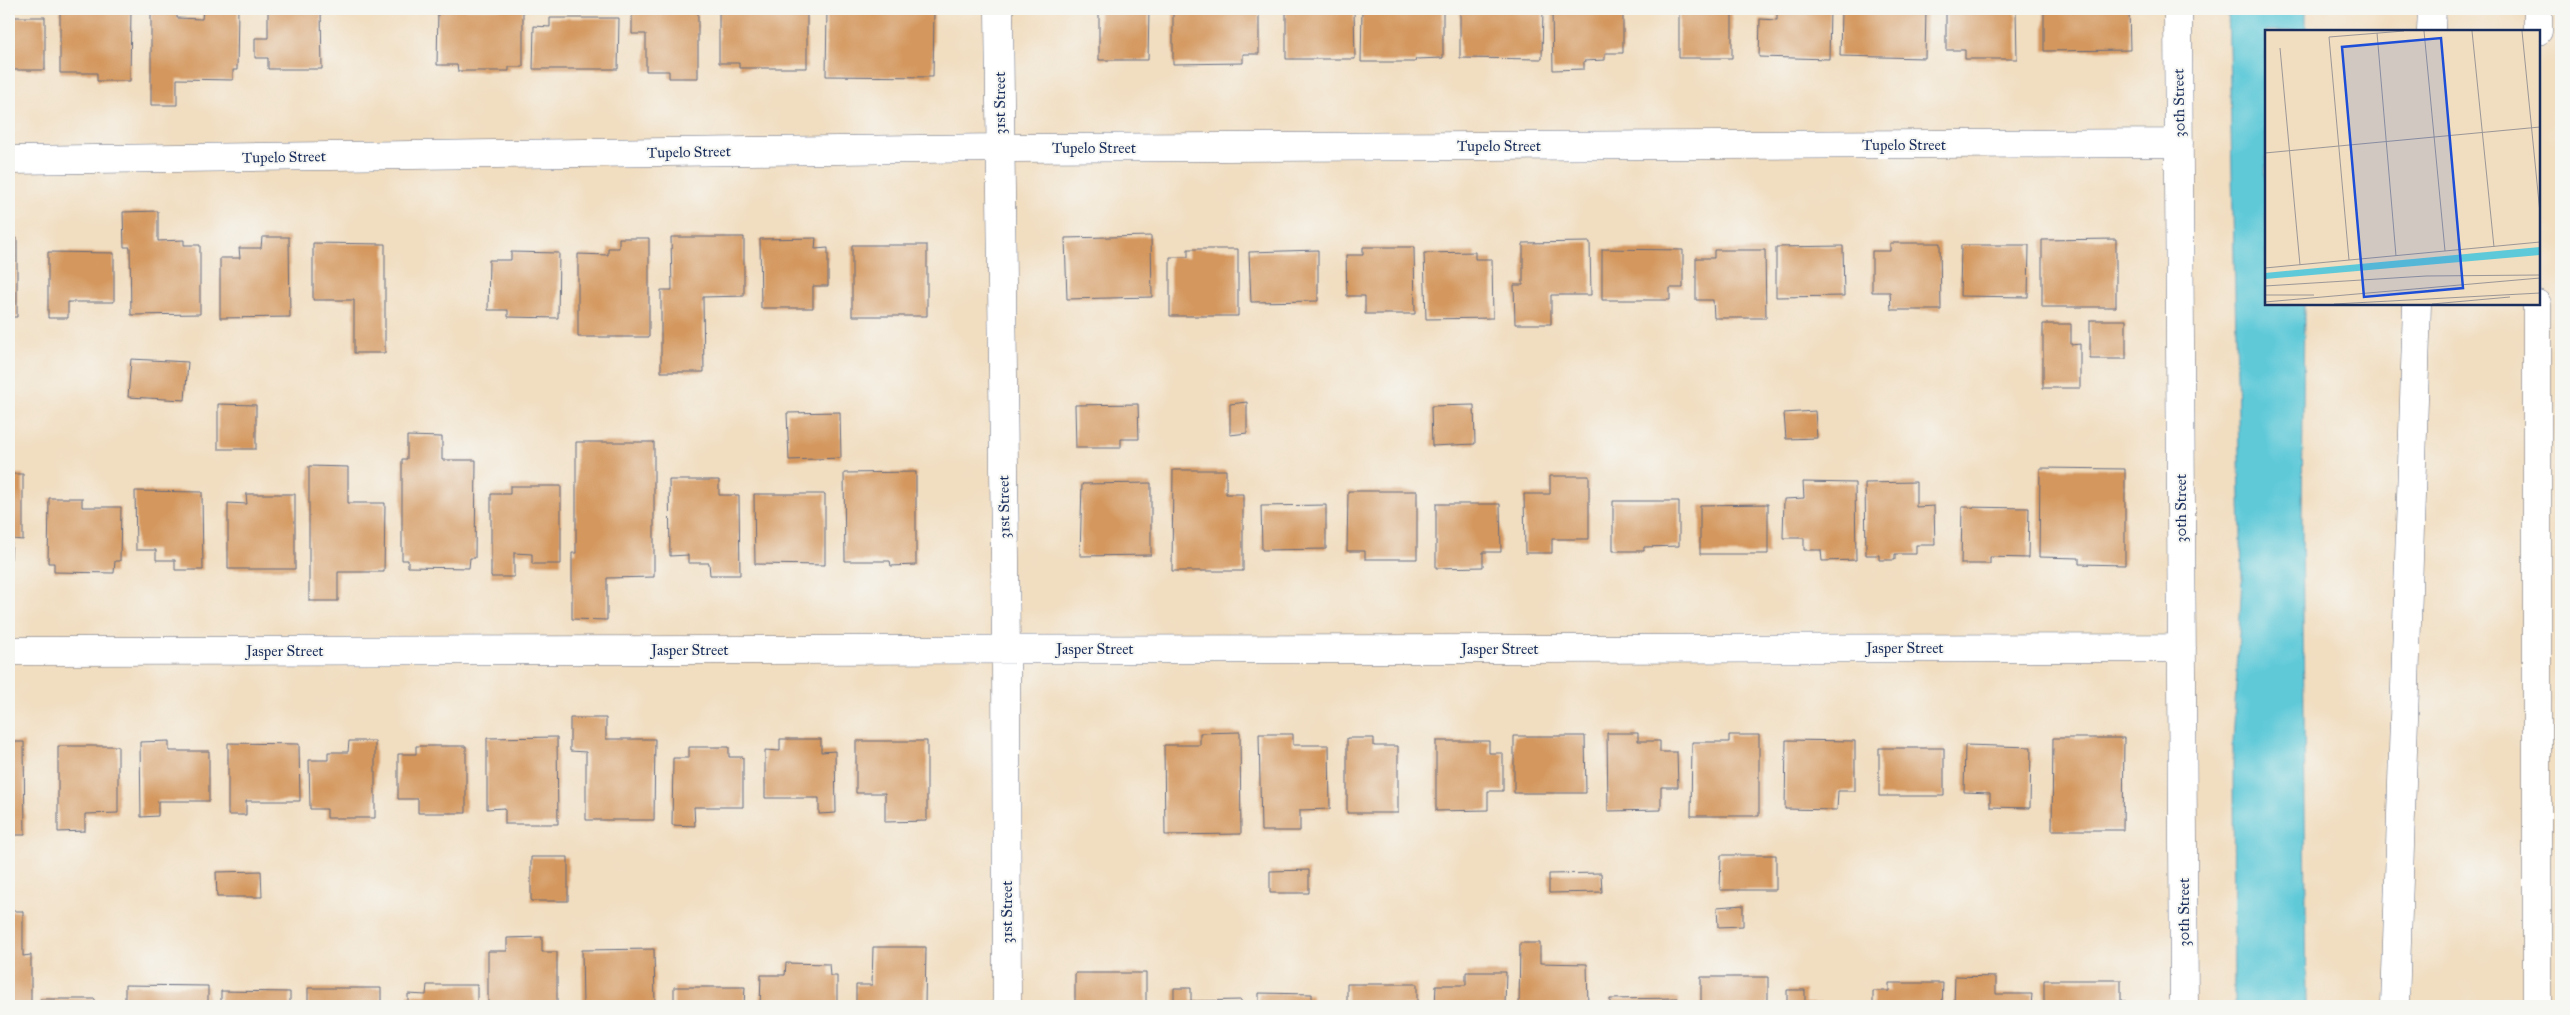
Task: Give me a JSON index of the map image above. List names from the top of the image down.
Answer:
{
  "streets": {
    "main road": [
      "31st Street",
      "30th Street",
      "Tupelo Street",
      "Jasper Street"
    ]
  },
  "crossings": [
    ["31st Street", "Tupelo Street"],
    ["31st Street", "Jasper Street"],
    ["30th Street", "Tupelo Street"],
    ["30th Street", "Jasper Street"]
  ]
}
